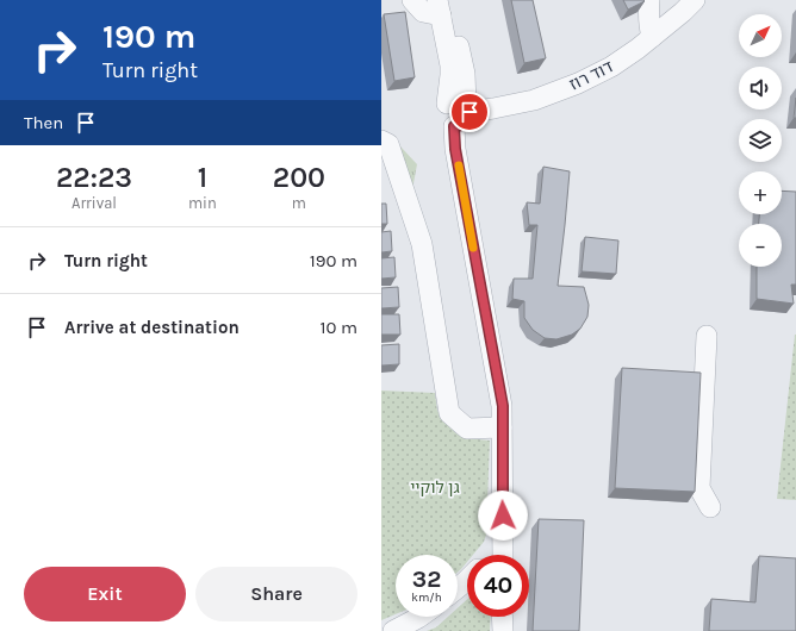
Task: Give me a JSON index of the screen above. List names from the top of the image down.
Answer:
{
  "streets": {
    "street": ["דוד רוז"]
  },
  "parks": ["גן לוקיי"],
  "north": "top right",
  "page": {
    "turn": ["190 m", "Turn right"],
    "map_buttons": ["+", "−"],
    "then": "Then",
    "eta": [
      "22:23",
      "Arrival",
      "1",
      "min",
      "200",
      "m"
    ],
    "list": [
      {
        "name": "Turn right",
        "value": "190 m"
      },
      {
        "name": "Arrive at destination",
        "value": "10 m"
      }
    ],
    "speed": "32 km/h",
    "limit": "40",
    "buttons": ["Exit", "Share"]
  }
}
